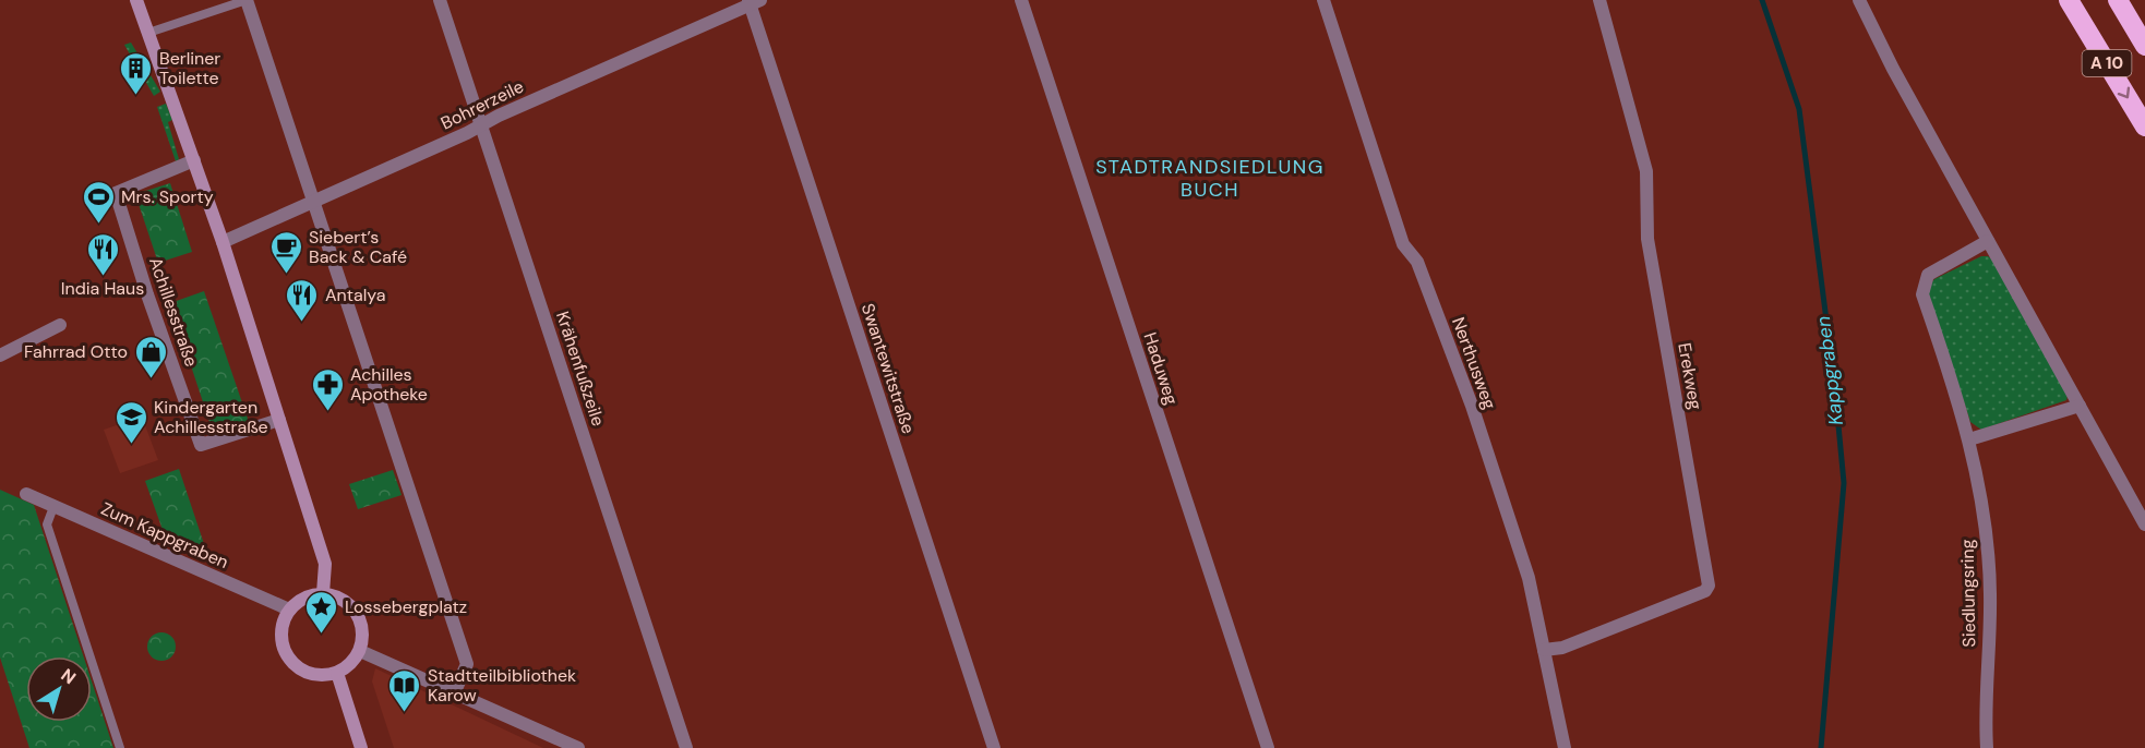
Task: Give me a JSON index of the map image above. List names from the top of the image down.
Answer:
{
  "streets": {
    "highway": ["A 10"],
    "street": [
      "Bohrerzeile",
      "Achillesstraße",
      "Nerthusweg",
      "Krähenfußzeile",
      "Swantewitstraße",
      "Haduweg",
      "Erekweg",
      "Zum Kappgraben",
      "Siedlungsring"
    ]
  },
  "crossings": [
    ["Bohrerzeile", "Krähenfußzeile"],
    ["Bohrerzeile", "Swantewitstraße"],
    ["Nerthusweg", "Erekweg"]
  ],
  "districts": ["STADTRANDSIEDLUNG BUCH"],
  "water": ["Kappgraben"],
  "places": {
    "building": ["Berliner Toilette"],
    "sports": ["Mrs. Sporty"],
    "cafe": ["Siebert’s Back & Café"],
    "restaurant": ["India Haus", "Antalya"],
    "shop": ["Fahrrad Otto"],
    "pharmacy": ["Achilles Apotheke"],
    "school or university": ["Kindergarten Achillesstraße"],
    "place": ["Lossebergplatz"],
    "library": ["Stadtteilbibliothek Karow"]
  },
  "north": "top right"
}
